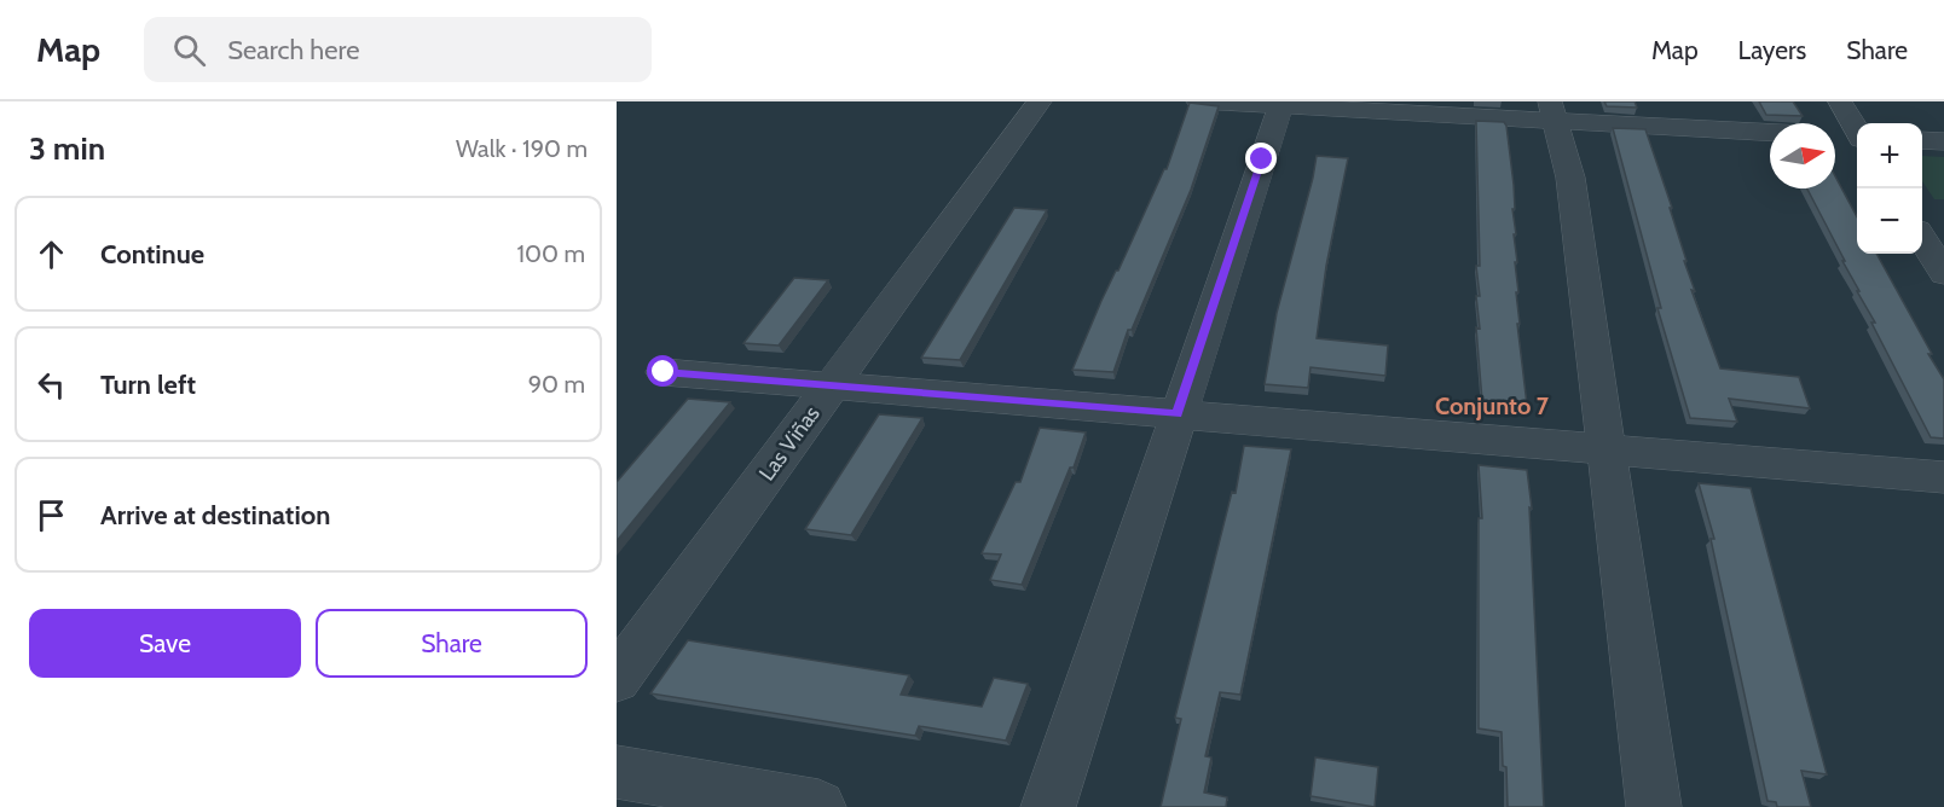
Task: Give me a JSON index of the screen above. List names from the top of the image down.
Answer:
{
  "streets": {
    "street": ["Las Viñas"]
  },
  "districts": ["Conjunto 7"],
  "north": "right",
  "page": {
    "header": "Map",
    "search": "Search here",
    "nav": ["Map", "Layers", "Share"],
    "heading": ["3 min", "Walk · 190 m"],
    "map_buttons": ["+", "−"],
    "list": [
      ["Continue", "100 m"],
      ["Turn left", "90 m"],
      "Arrive at destination"
    ],
    "buttons": ["Save", "Share"]
  }
}
